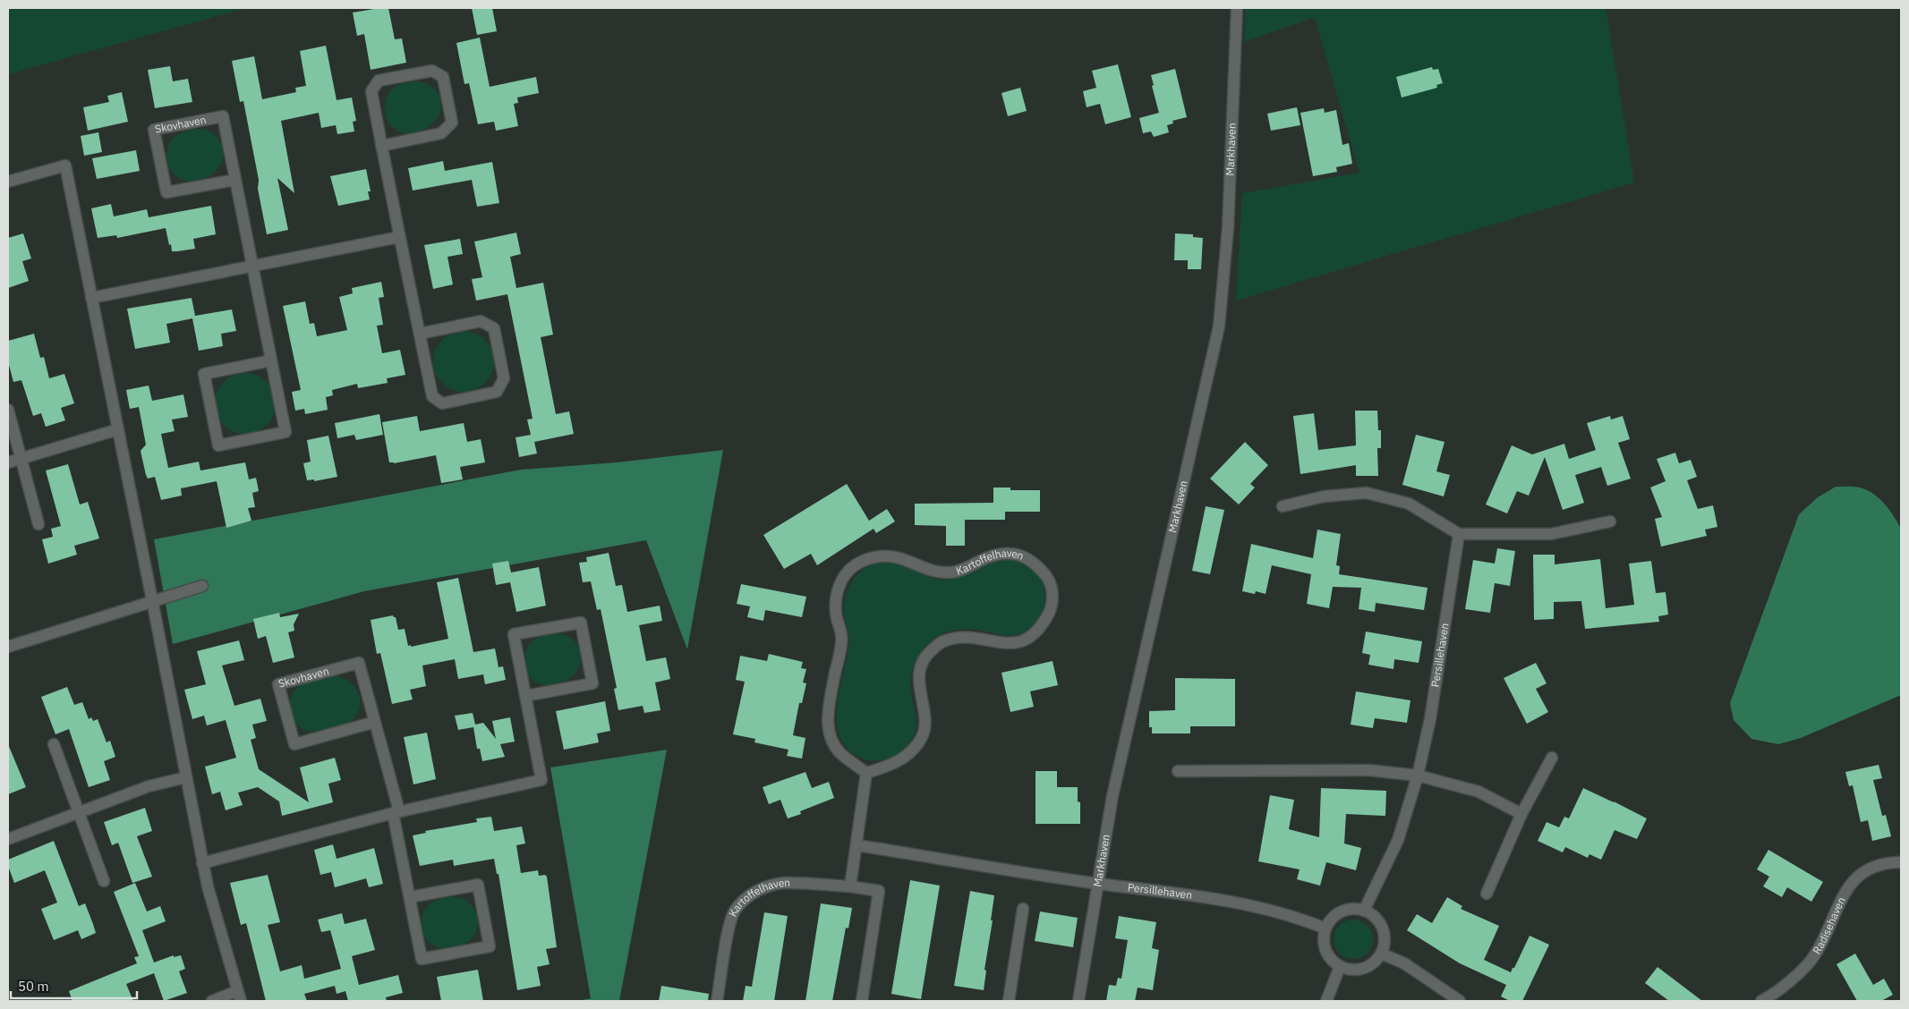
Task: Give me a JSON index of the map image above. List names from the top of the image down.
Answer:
{
  "streets": {
    "street": [
      "Skovhaven",
      "Markhaven",
      "Kartoffelhaven",
      "Persillehaven",
      "Radisehaven"
    ]
  },
  "crossings": [
    ["Markhaven", "Persillehaven"]
  ],
  "scale_bar": "50 m"
}
